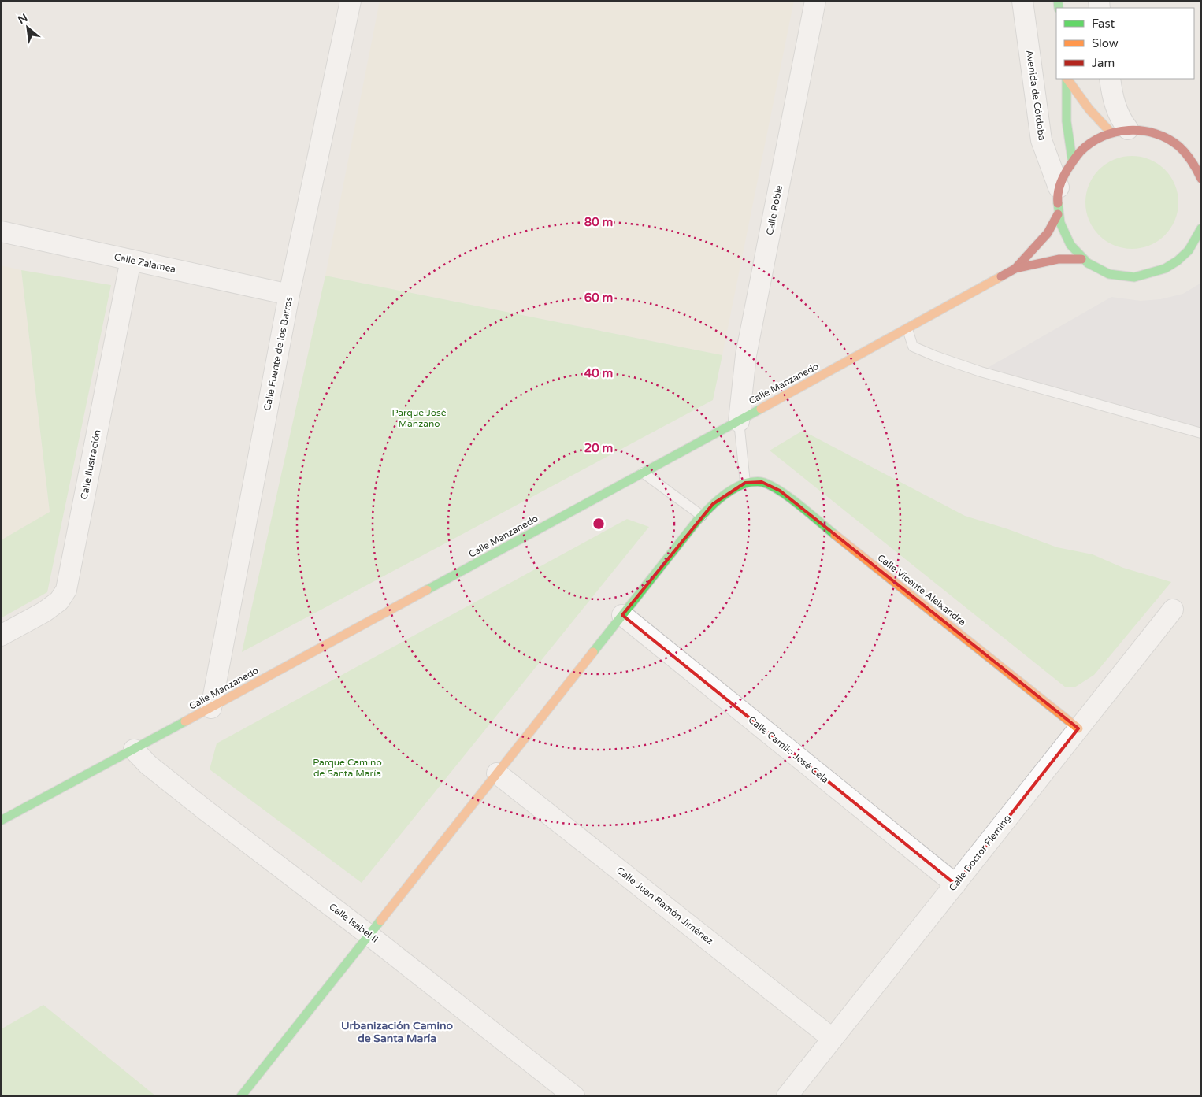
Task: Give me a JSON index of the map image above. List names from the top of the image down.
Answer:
{
  "streets": {
    "main road": ["Calle Manzanedo", "Calle Vicente Aleixandre"],
    "street": [
      "Avenida de Córdoba",
      "Calle Roble",
      "Calle Zalamea",
      "Calle Fuente de los Barros",
      "Calle Ilustración",
      "Calle Camilo José Cela",
      "Calle Doctor Fleming",
      "Calle Juan Ramón Jiménez",
      "Calle Isabel II"
    ]
  },
  "crossings": [
    ["Calle Roble", "Calle Manzanedo"],
    ["Calle Zalamea", "Calle Fuente de los Barros"],
    ["Calle Zalamea", "Calle Ilustración"],
    ["Calle Fuente de los Barros", "Calle Manzanedo"],
    ["Calle Manzanedo", "Calle Isabel II"],
    ["Calle Vicente Aleixandre", "Calle Doctor Fleming"],
    ["Calle Camilo José Cela", "Calle Doctor Fleming"],
    ["Calle Doctor Fleming", "Calle Juan Ramón Jiménez"]
  ],
  "districts": ["Urbanización Camino de Santa María"],
  "parks": ["Parque José Manzano", "Parque Camino de Santa María"],
  "legend": ["Fast", "Slow", "Jam"],
  "north": "top left",
  "rings": [
    "80 m",
    "60 m",
    "40 m",
    "20 m"
  ]
}
